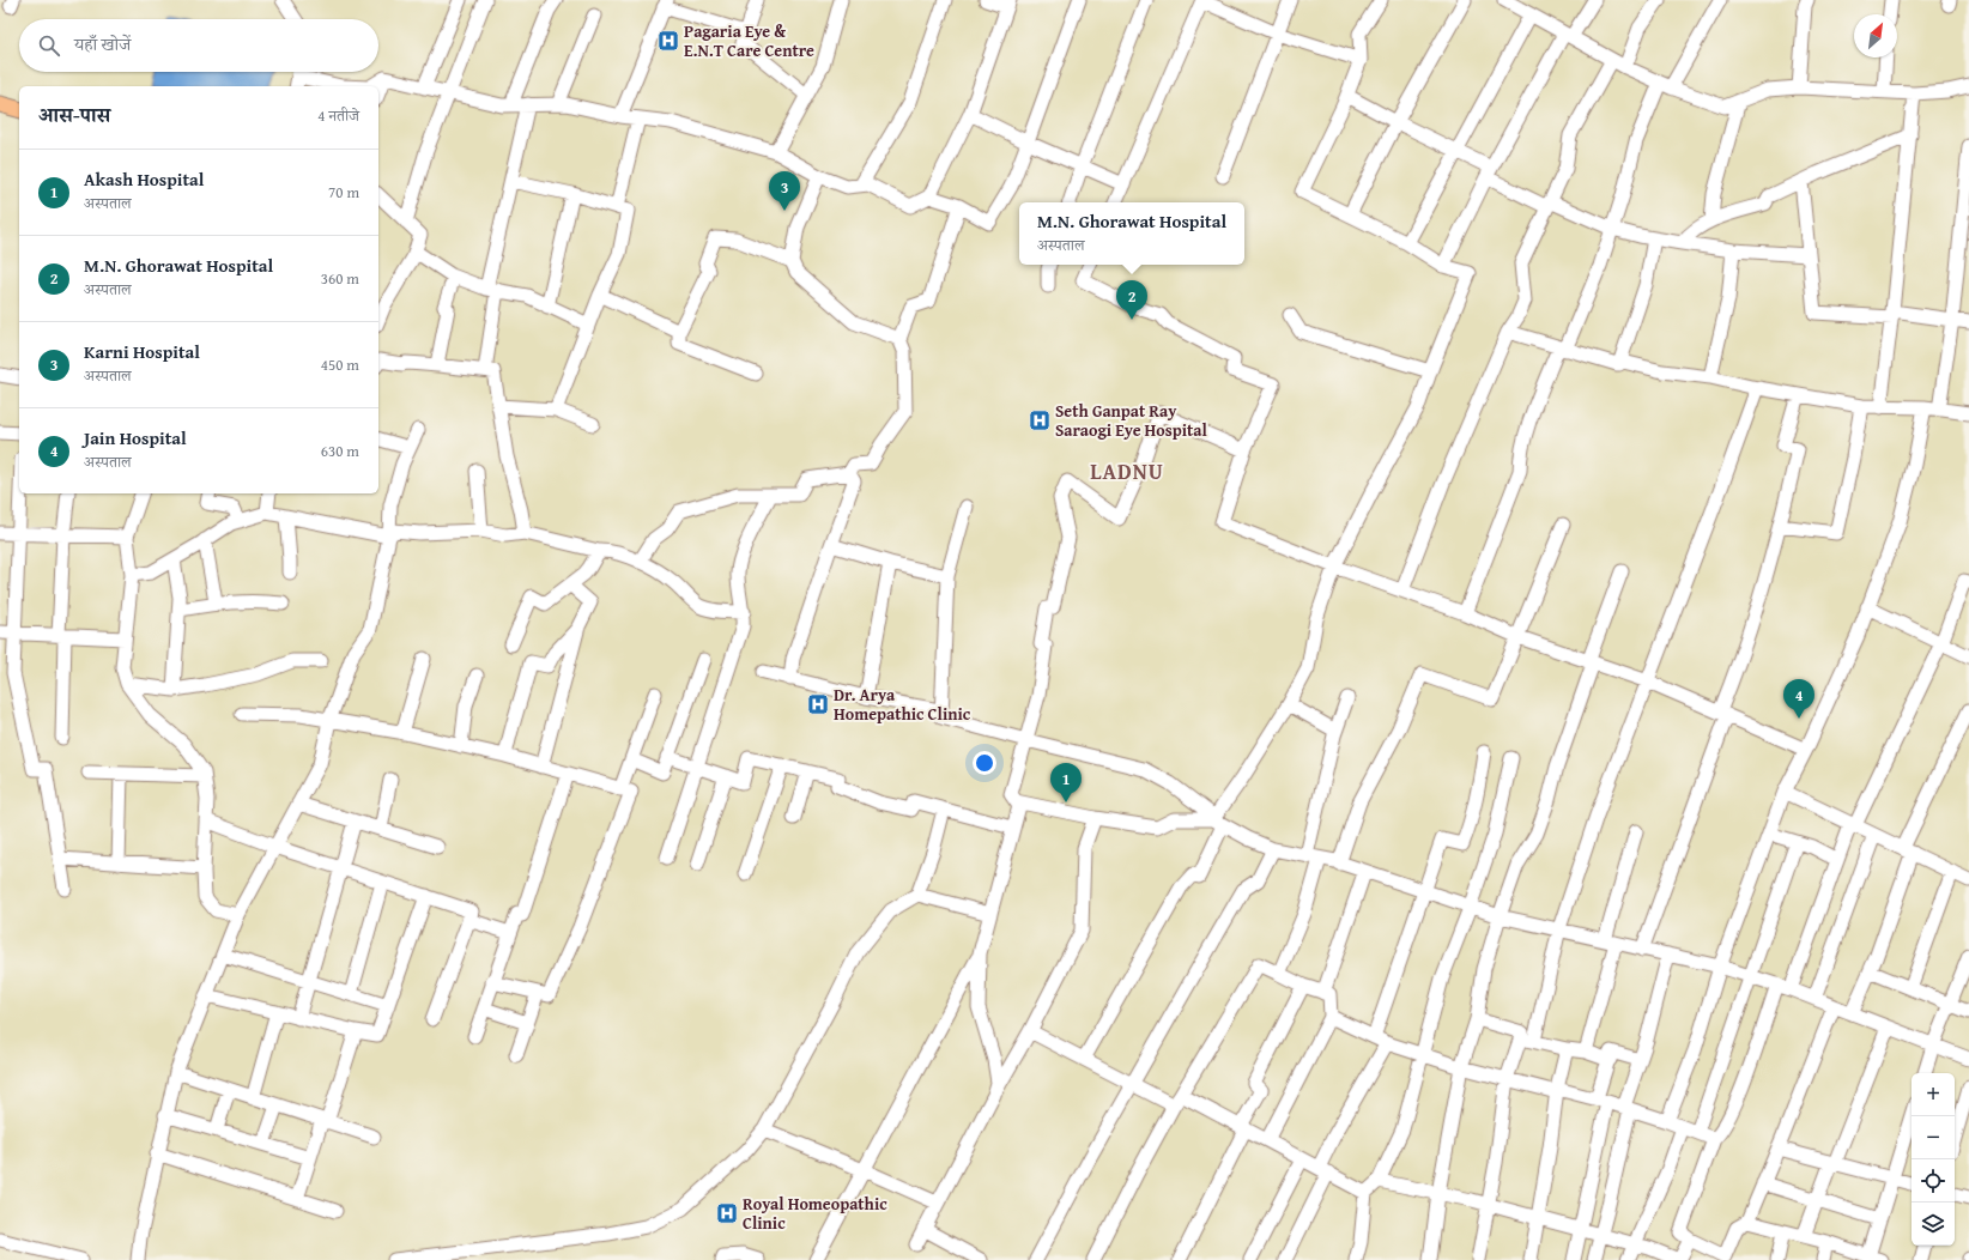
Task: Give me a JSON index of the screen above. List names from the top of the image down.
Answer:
{
  "districts": ["LADNU"],
  "places": {
    "hospital": [
      "Pagaria Eye & E.N.T Care Centre",
      "Seth Ganpat Ray Saraogi Eye Hospital",
      "Dr. Arya Homepathic Clinic",
      "Royal Homeopathic Clinic"
    ]
  },
  "north": "top right",
  "page": {
    "search": "यहाँ खोजें",
    "heading": ["आस-पास", "4 नतीजे"],
    "list": [
      {
        "mark": "1",
        "name": "Akash Hospital",
        "note": "अस्पताल",
        "value": "70 m"
      },
      {
        "mark": "2",
        "name": "M.N. Ghorawat Hospital",
        "note": "अस्पताल",
        "value": "360 m"
      },
      {
        "mark": "3",
        "name": "Karni Hospital",
        "note": "अस्पताल",
        "value": "450 m"
      },
      {
        "mark": "4",
        "name": "Jain Hospital",
        "note": "अस्पताल",
        "value": "630 m"
      }
    ],
    "pins": [
      "3",
      "2",
      "4",
      "1"
    ],
    "popup": ["M.N. Ghorawat Hospital", "अस्पताल"],
    "map_buttons": ["+", "−"]
  }
}
